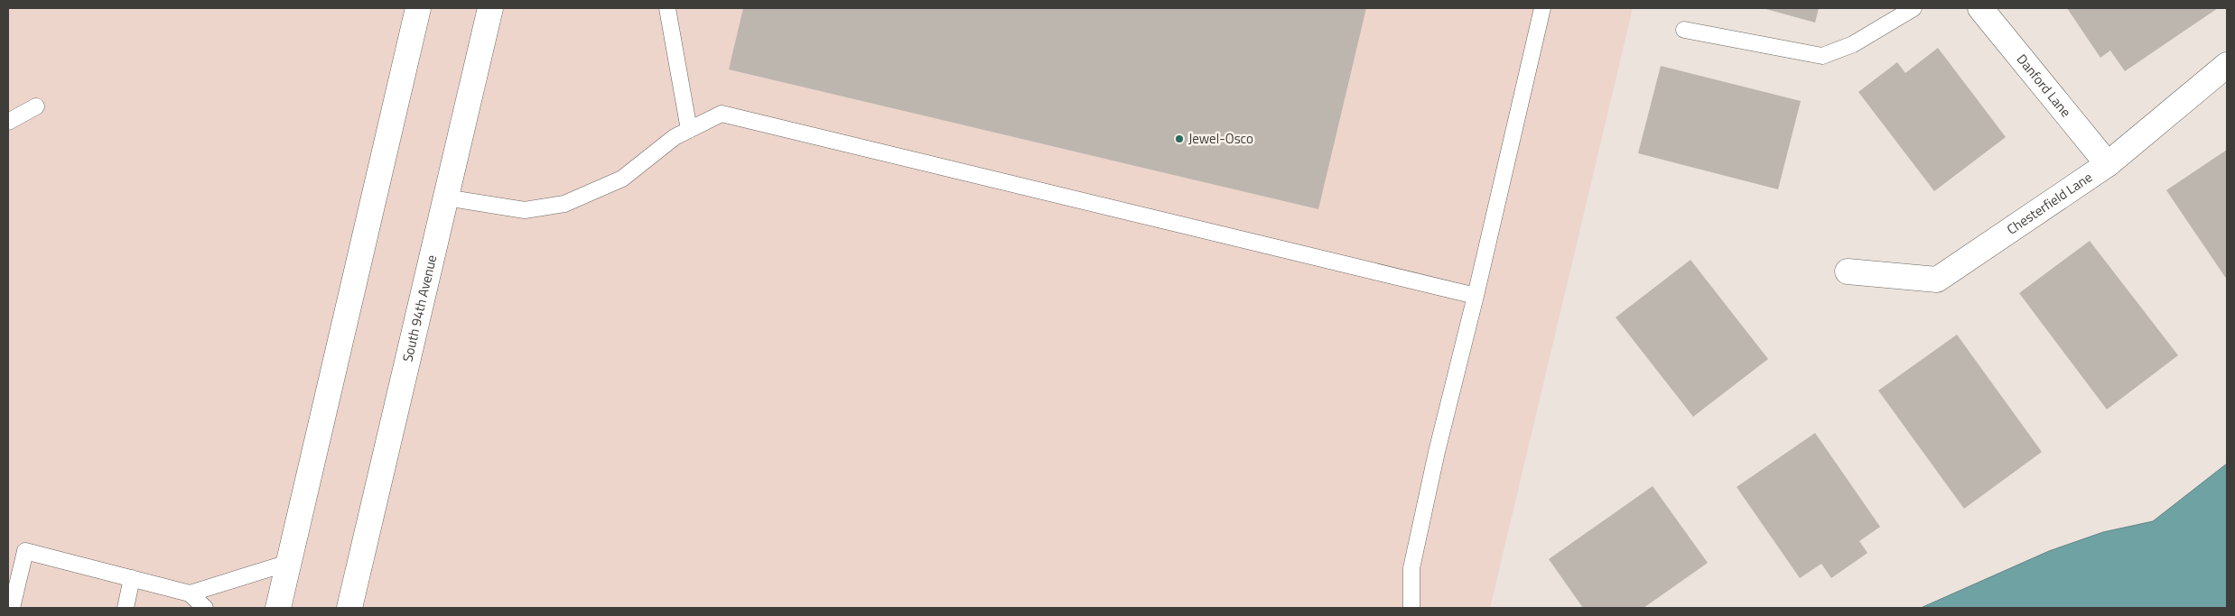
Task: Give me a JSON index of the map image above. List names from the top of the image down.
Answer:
{
  "streets": {
    "street": ["Danford Lane", "Chesterfield Lane", "South 94th Avenue"]
  },
  "crossings": [
    ["Danford Lane", "Chesterfield Lane"]
  ],
  "places": ["Jewel-Osco"]
}
